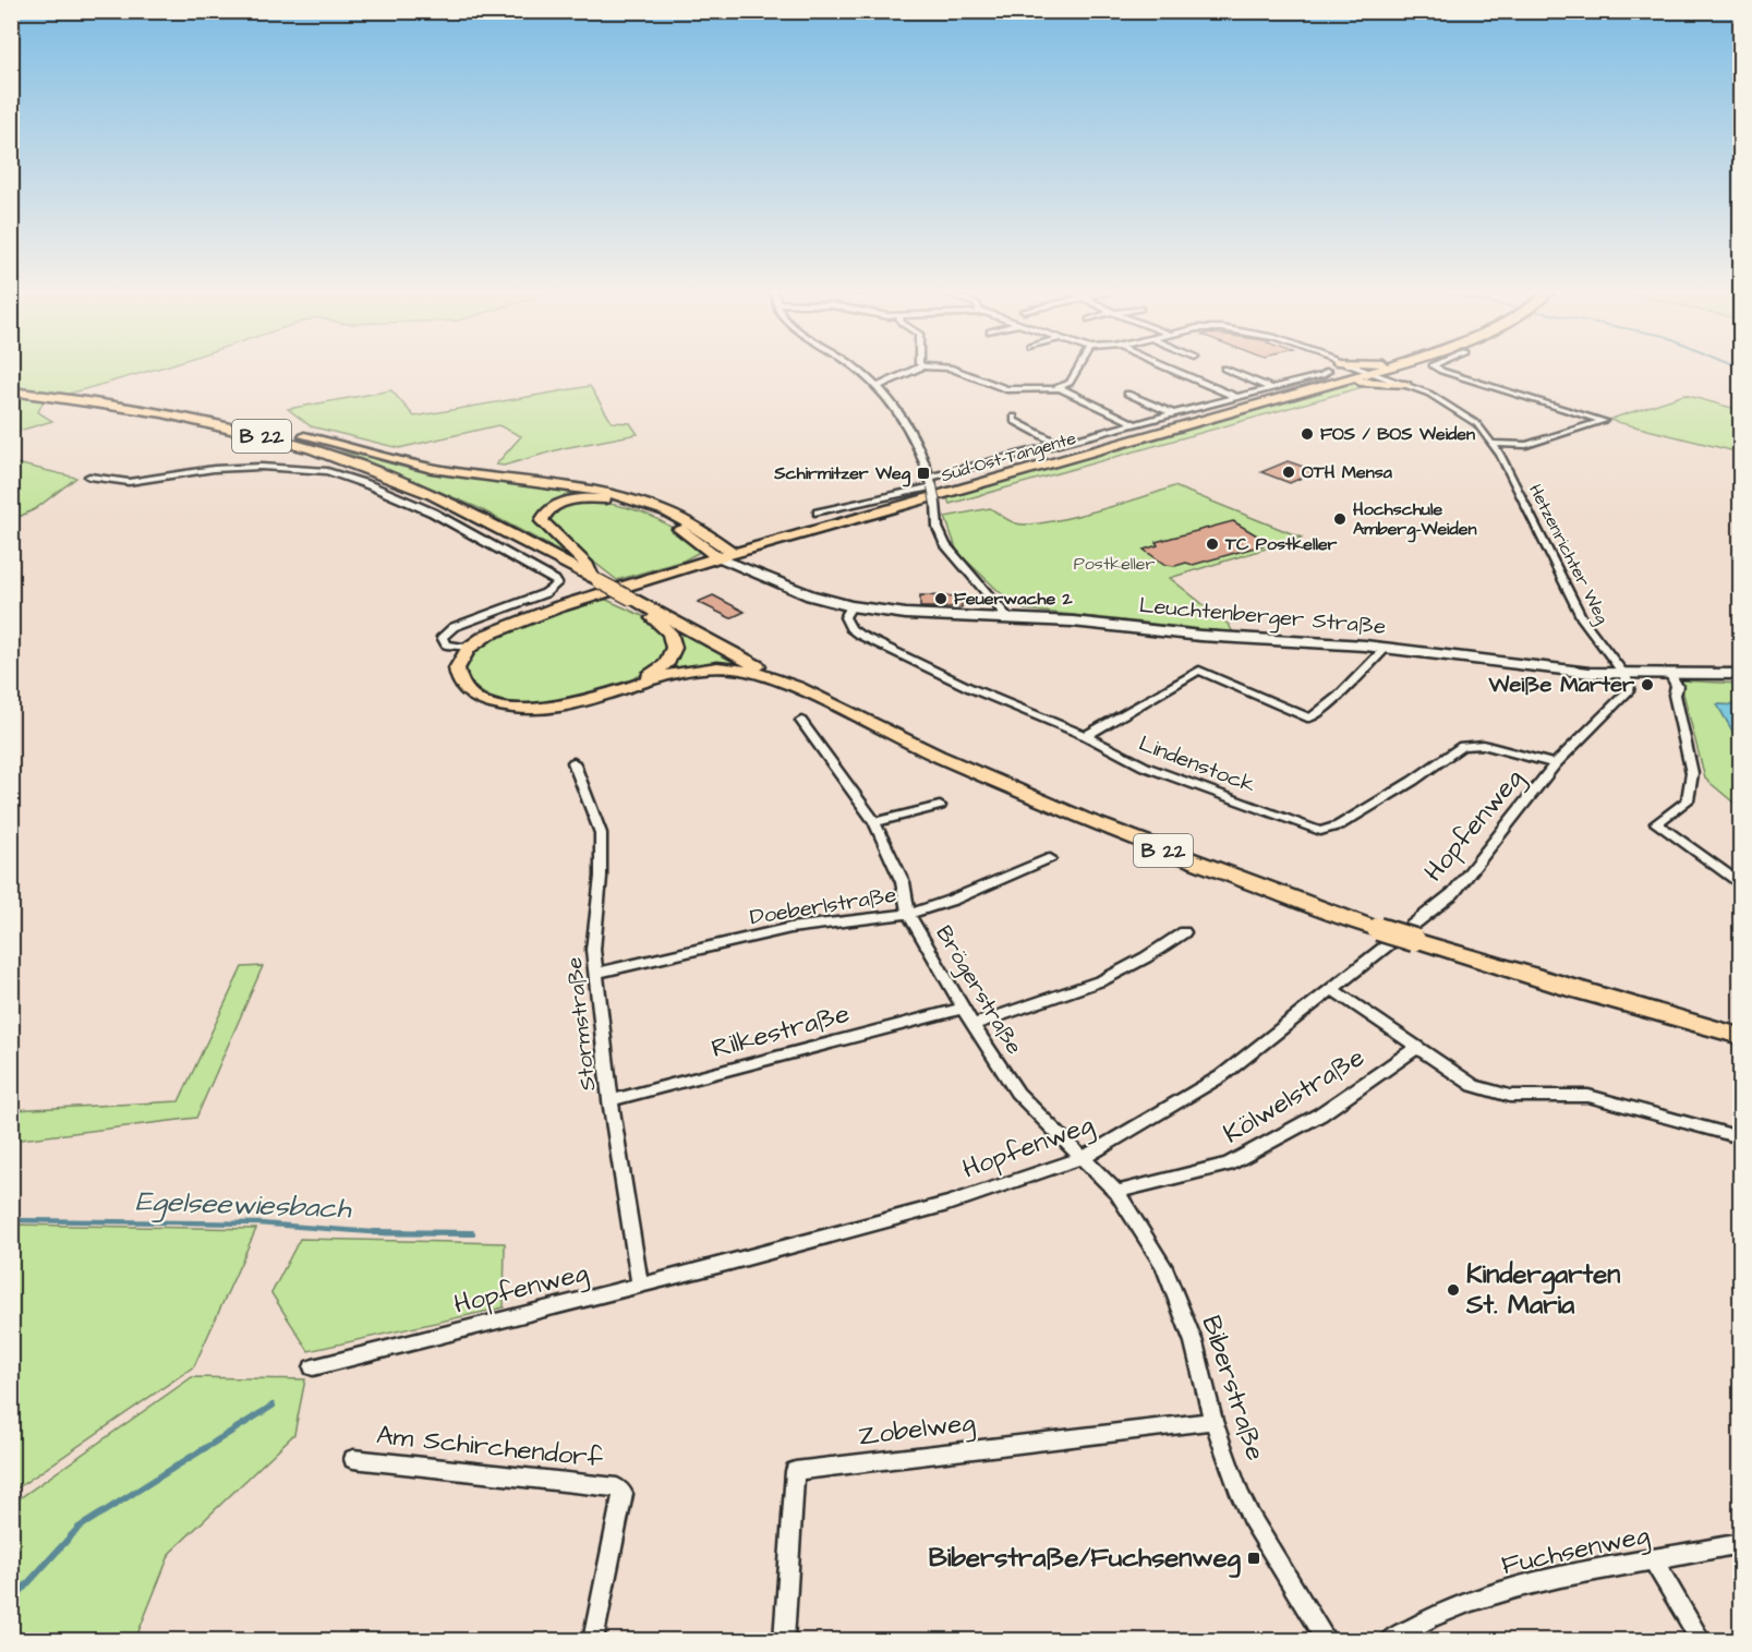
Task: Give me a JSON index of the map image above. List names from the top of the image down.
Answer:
{
  "streets": {
    "main road": ["B 22", "Süd-Ost-Tangente"],
    "street": [
      "Hetzenrichter Weg",
      "Leuchtenberger Straße",
      "Lindenstock",
      "Hopfenweg",
      "Doeberlstraße",
      "Brögerstraße",
      "Stormstraße",
      "Rilkestraße",
      "Kölwelstraße",
      "Biberstraße",
      "Zobelweg",
      "Am Schirchendorf",
      "Fuchsenweg"
    ]
  },
  "crossings": [
    ["B 22", "Süd-Ost-Tangente"],
    ["Süd-Ost-Tangente", "Hetzenrichter Weg"],
    ["Süd-Ost-Tangente", "Leuchtenberger Straße"],
    ["Hetzenrichter Weg", "Leuchtenberger Straße"],
    ["Hetzenrichter Weg", "Hopfenweg"],
    ["Leuchtenberger Straße", "Lindenstock"],
    ["Leuchtenberger Straße", "Hopfenweg"],
    ["Lindenstock", "Hopfenweg"],
    ["Hopfenweg", "Brögerstraße"],
    ["Hopfenweg", "Stormstraße"],
    ["Hopfenweg", "Biberstraße"],
    ["Doeberlstraße", "Brögerstraße"],
    ["Doeberlstraße", "Stormstraße"],
    ["Brögerstraße", "Rilkestraße"],
    ["Brögerstraße", "Biberstraße"],
    ["Stormstraße", "Rilkestraße"],
    ["Kölwelstraße", "Biberstraße"],
    ["Biberstraße", "Zobelweg"]
  ],
  "water": ["Egelseewiesbach"],
  "parks": ["Postkeller"],
  "places": {
    "other": [
      "FOS / BOS Weiden",
      "OTH Mensa",
      "Hochschule Amberg-Weiden",
      "TC Postkeller",
      "Feuerwache 2",
      "Weiße Marter",
      "Kindergarten St. Maria"
    ],
    "transit": ["Schirmitzer Weg", "Biberstraße/Fuchsenweg"]
  }
}
